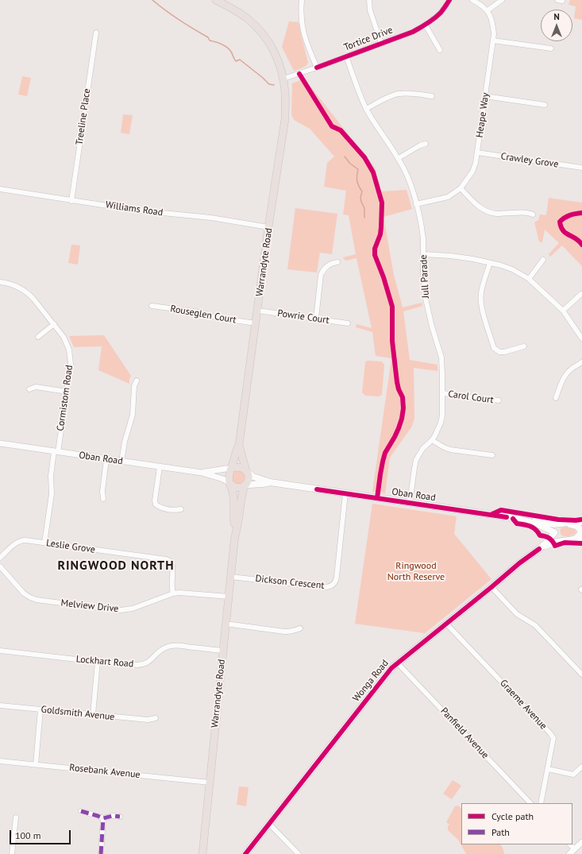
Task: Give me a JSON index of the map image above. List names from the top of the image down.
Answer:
{
  "streets": {
    "main road": ["Warrandyte Road", "Oban Road", "Wonga Road"],
    "street": [
      "Tortice Drive",
      "Heape Way",
      "Treeline Place",
      "Crawley Grove",
      "Williams Road",
      "Jull Parade",
      "Rouseglen Court",
      "Powrie Court",
      "Carol Court",
      "Cormistom Road",
      "Leslie Grove",
      "Dickson Crescent",
      "Melview Drive",
      "Lockhart Road",
      "Graeme Avenue",
      "Goldsmith Avenue",
      "Panfield Avenue",
      "Rosebank Avenue"
    ]
  },
  "crossings": [
    ["Tortice Drive", "Warrandyte Road"],
    ["Tortice Drive", "Jull Parade"],
    ["Heape Way", "Crawley Grove"],
    ["Heape Way", "Jull Parade"],
    ["Treeline Place", "Williams Road"],
    ["Williams Road", "Warrandyte Road"],
    ["Warrandyte Road", "Rouseglen Court"],
    ["Warrandyte Road", "Powrie Court"],
    ["Warrandyte Road", "Oban Road"],
    ["Warrandyte Road", "Dickson Crescent"],
    ["Warrandyte Road", "Melview Drive"],
    ["Warrandyte Road", "Lockhart Road"],
    ["Warrandyte Road", "Rosebank Avenue"],
    ["Jull Parade", "Carol Court"],
    ["Jull Parade", "Oban Road"],
    ["Cormistom Road", "Oban Road"],
    ["Cormistom Road", "Leslie Grove"],
    ["Oban Road", "Dickson Crescent"],
    ["Oban Road", "Wonga Road"],
    ["Leslie Grove", "Melview Drive"],
    ["Wonga Road", "Graeme Avenue"],
    ["Wonga Road", "Panfield Avenue"]
  ],
  "districts": ["RINGWOOD NORTH"],
  "parks": ["Ringwood North Reserve"],
  "legend": ["Cycle path", "Path"],
  "scale_bar": "100 m",
  "north": "top"
}
